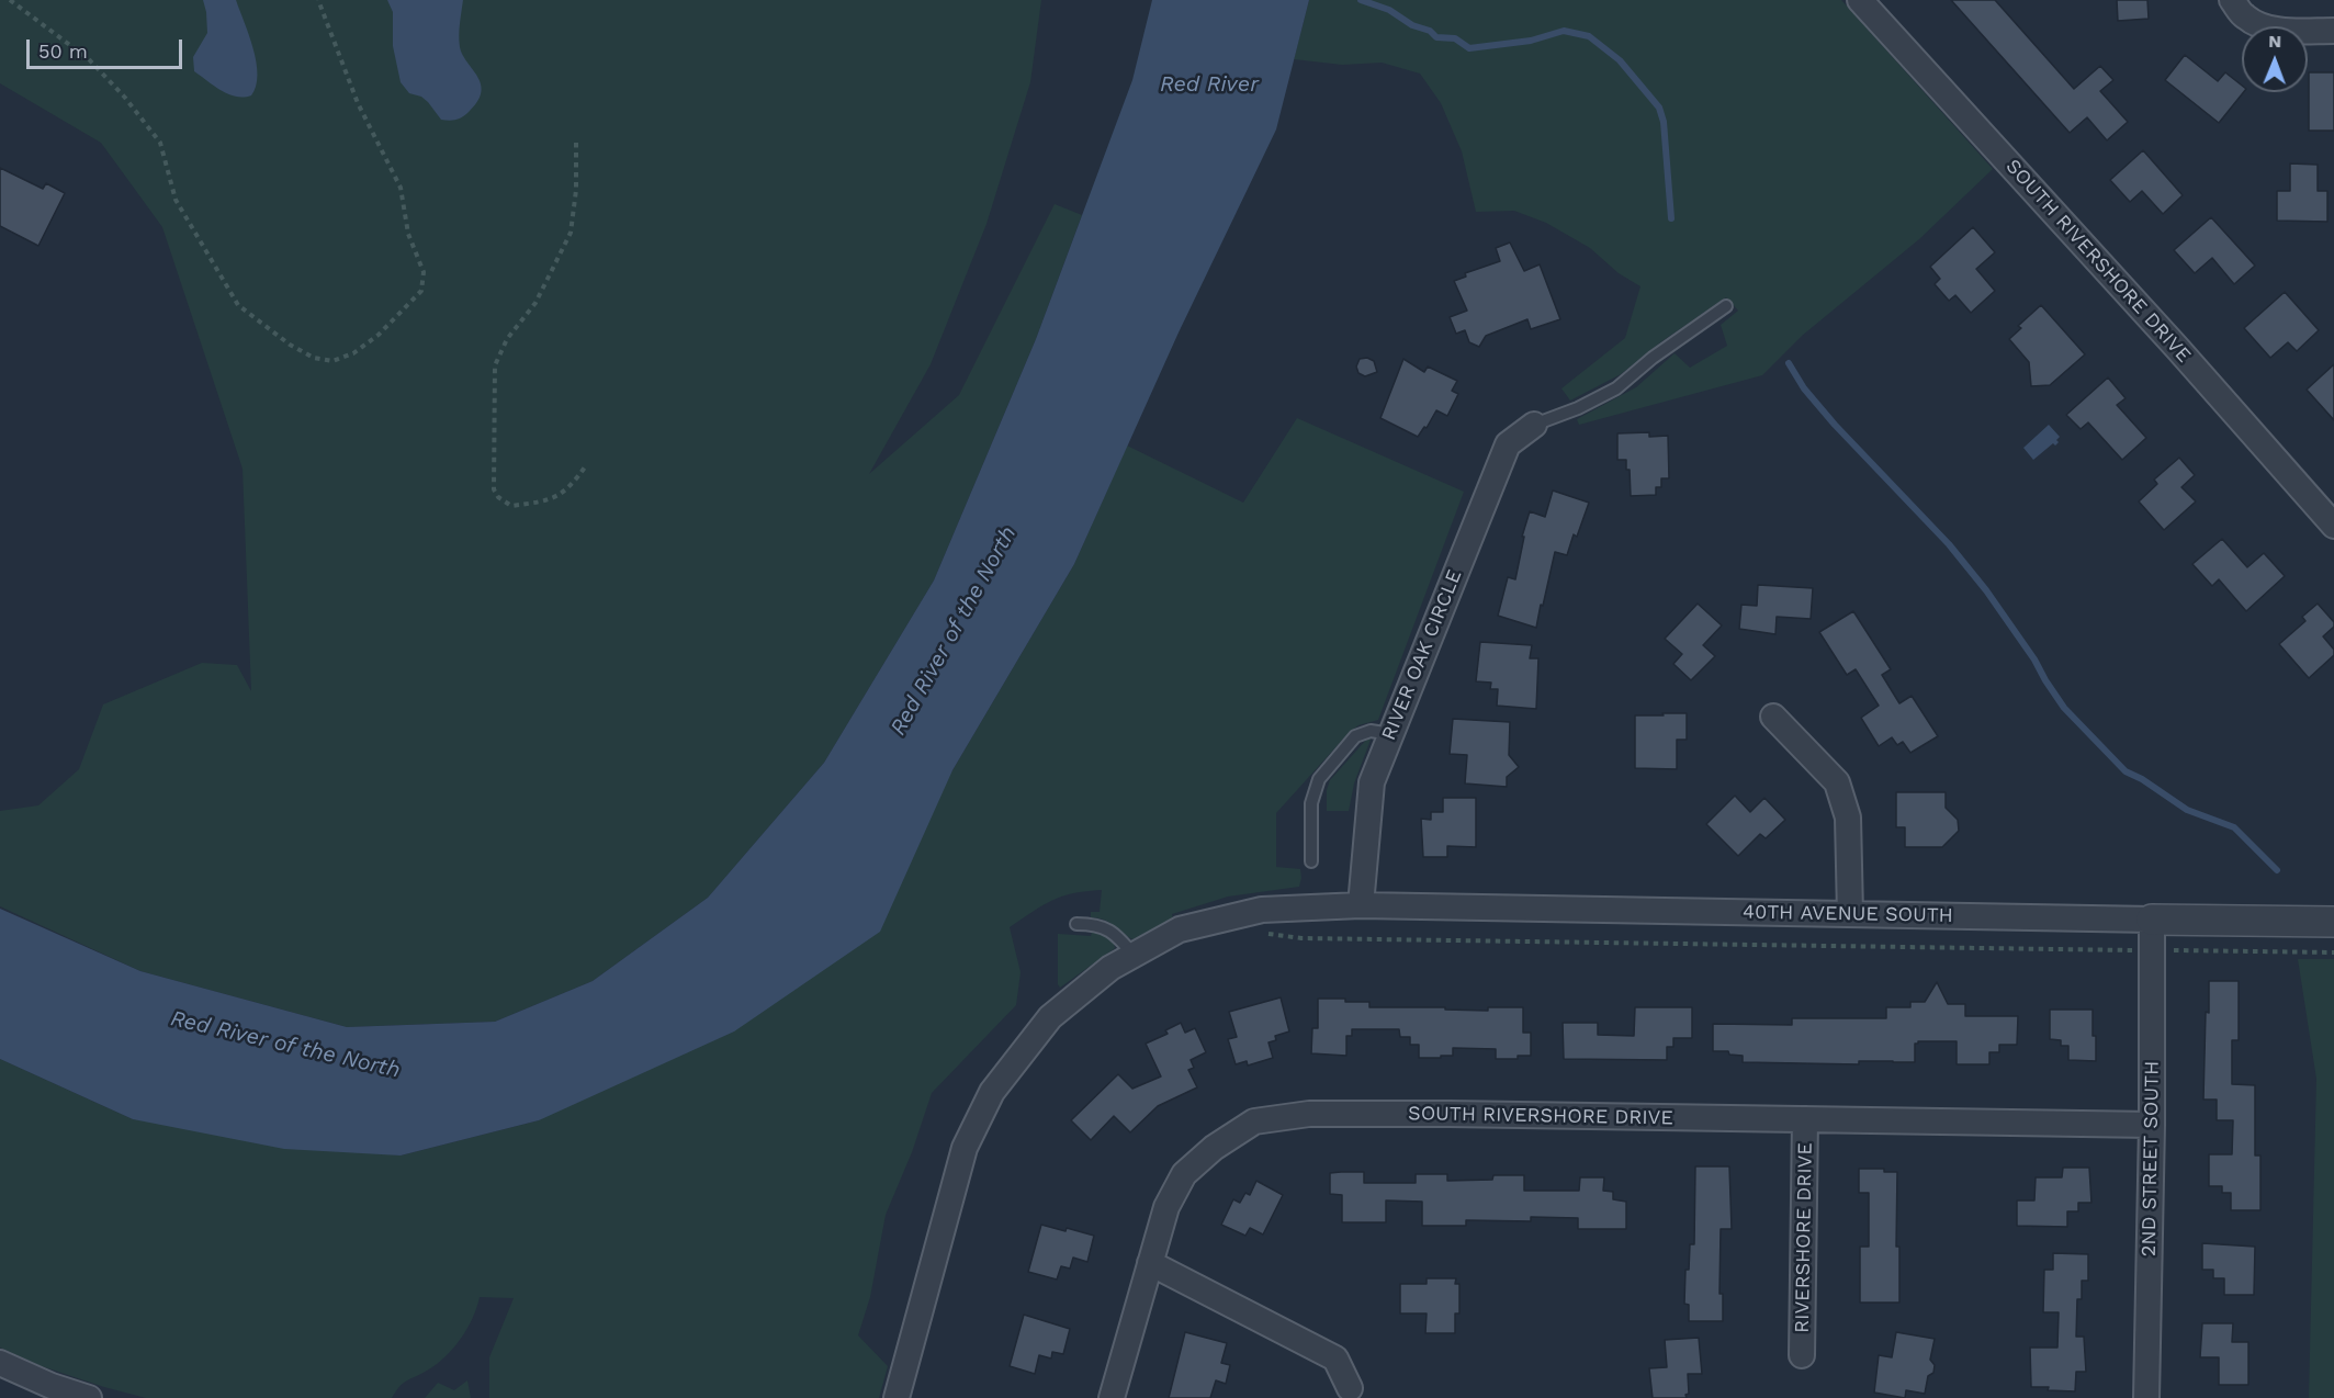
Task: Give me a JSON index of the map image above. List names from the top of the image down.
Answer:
{
  "streets": {
    "street": [
      "SOUTH RIVERSHORE DRIVE",
      "RIVER OAK CIRCLE",
      "40TH AVENUE SOUTH",
      "2ND STREET SOUTH",
      "RIVERSHORE DRIVE"
    ]
  },
  "crossings": [
    ["SOUTH RIVERSHORE DRIVE", "2ND STREET SOUTH"],
    ["SOUTH RIVERSHORE DRIVE", "RIVERSHORE DRIVE"],
    ["RIVER OAK CIRCLE", "40TH AVENUE SOUTH"],
    ["40TH AVENUE SOUTH", "2ND STREET SOUTH"]
  ],
  "water": ["Red River", "Red River of the North"],
  "scale_bar": "50 m",
  "north": "top"
}
